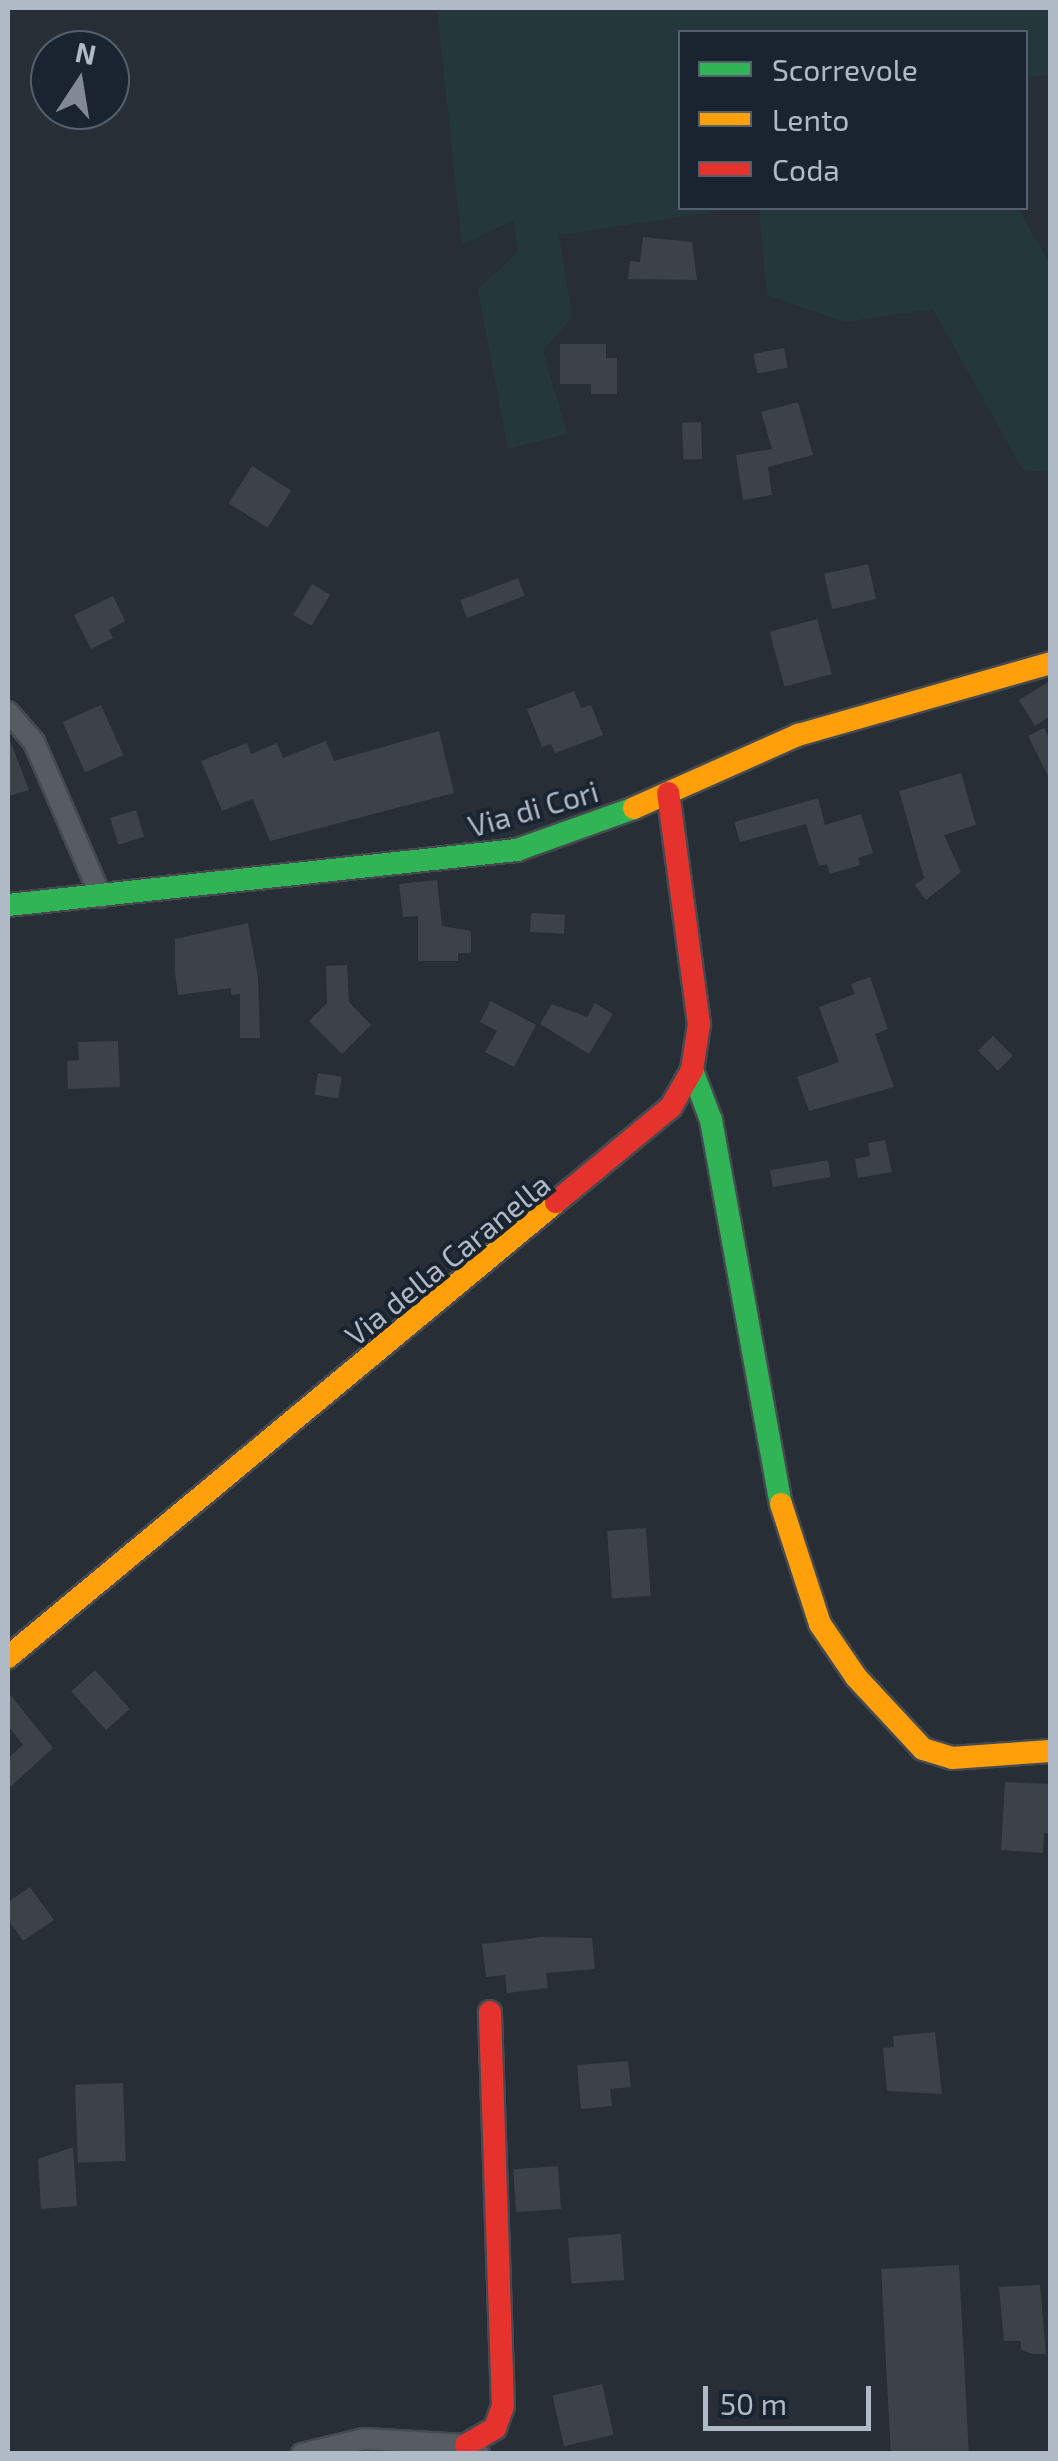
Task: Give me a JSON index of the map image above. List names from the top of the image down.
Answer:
{
  "streets": {
    "main road": ["Via di Cori", "Via della Caranella"]
  },
  "crossings": [
    ["Via di Cori", "Via della Caranella"]
  ],
  "legend": ["Scorrevole", "Lento", "Coda"],
  "scale_bar": "50 m",
  "north": "top"
}
